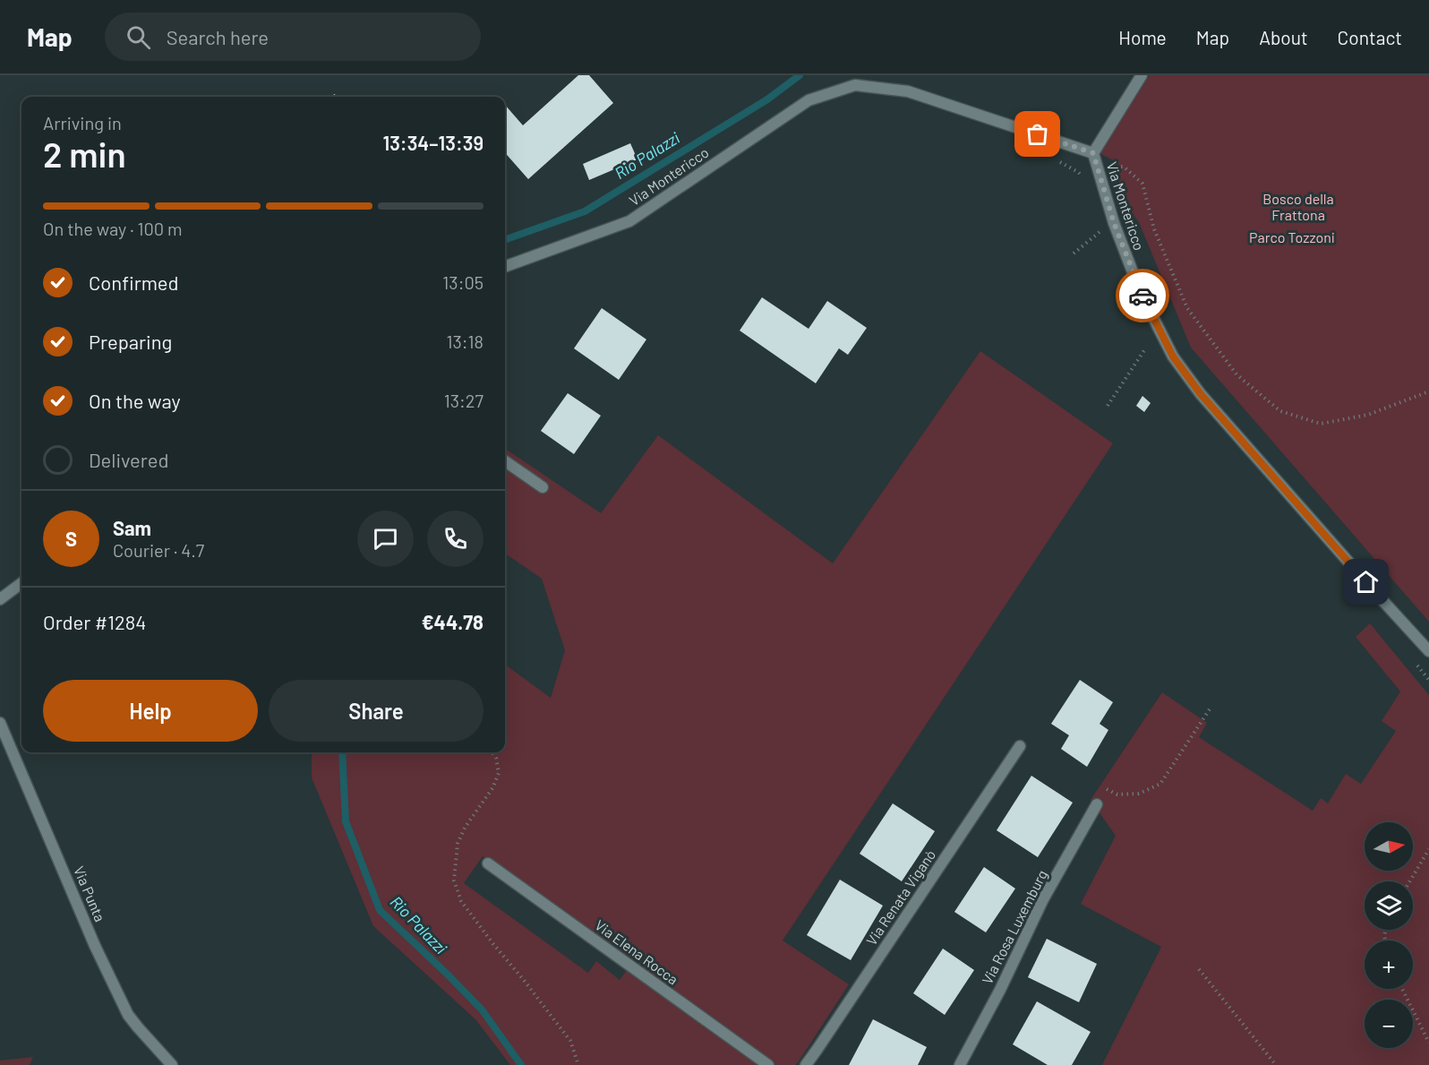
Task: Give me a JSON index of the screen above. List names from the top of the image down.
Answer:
{
  "streets": {
    "street": [
      "Via Montericco",
      "Via Punta",
      "Via Renata Viganò",
      "Via Rosa Luxemburg",
      "Via Elena Rocca"
    ]
  },
  "water": ["Rio Palazzi"],
  "parks": ["Bosco della Frattona", "Parco Tozzoni"],
  "north": "right",
  "page": {
    "header": "Map",
    "search": "Search here",
    "nav": [
      "Home",
      "Map",
      "About",
      "Contact"
    ],
    "heading": ["2 min", "Arriving in", "13:34–13:39"],
    "panel": [
      "Sam",
      "Courier · 4.7",
      "Order #1284",
      "€44.78"
    ],
    "bar": "On the way · 100 m",
    "list": [
      ["Confirmed", "13:05"],
      ["Preparing", "13:18"],
      ["On the way", "13:27"],
      "Delivered"
    ],
    "round": "S",
    "buttons": ["Help", "Share"],
    "map_buttons": ["+", "−"]
  }
}
